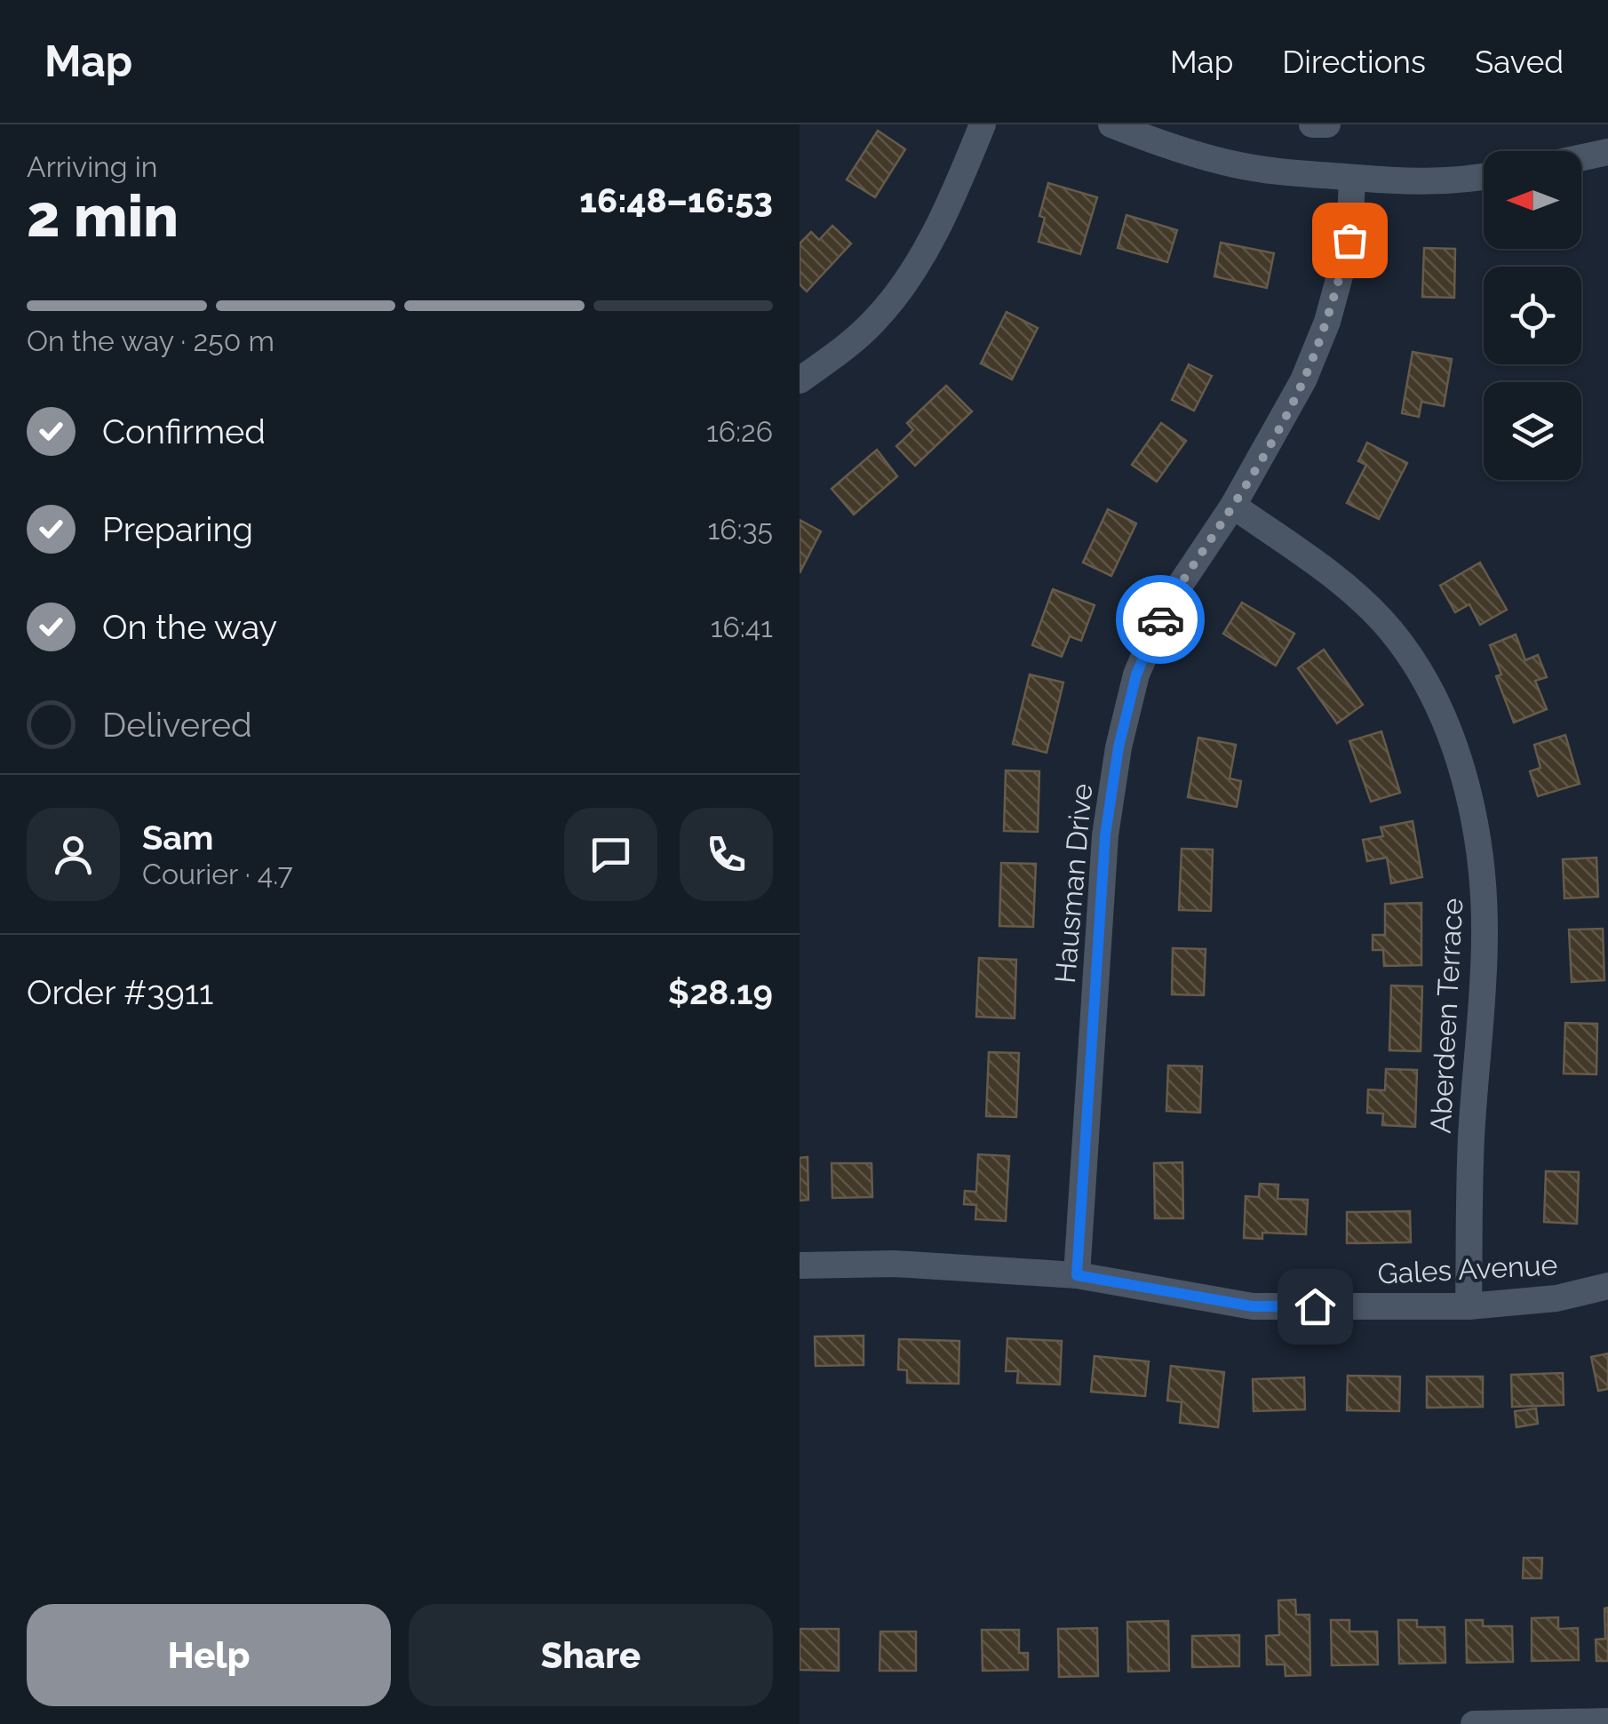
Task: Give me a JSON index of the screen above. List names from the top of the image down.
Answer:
{
  "streets": {
    "street": ["Hausman Drive", "Aberdeen Terrace", "Gales Avenue"]
  },
  "crossings": [
    ["Hausman Drive", "Aberdeen Terrace"],
    ["Hausman Drive", "Gales Avenue"],
    ["Aberdeen Terrace", "Gales Avenue"]
  ],
  "north": "left",
  "page": {
    "header": "Map",
    "nav": ["Map", "Directions", "Saved"],
    "heading": ["2 min", "Arriving in", "16:48–16:53"],
    "panel": [
      "Sam",
      "Courier · 4.7",
      "Order #3911",
      "$28.19"
    ],
    "bar": "On the way · 250 m",
    "list": [
      ["Confirmed", "16:26"],
      ["Preparing", "16:35"],
      ["On the way", "16:41"],
      "Delivered"
    ],
    "buttons": ["Help", "Share"]
  }
}
